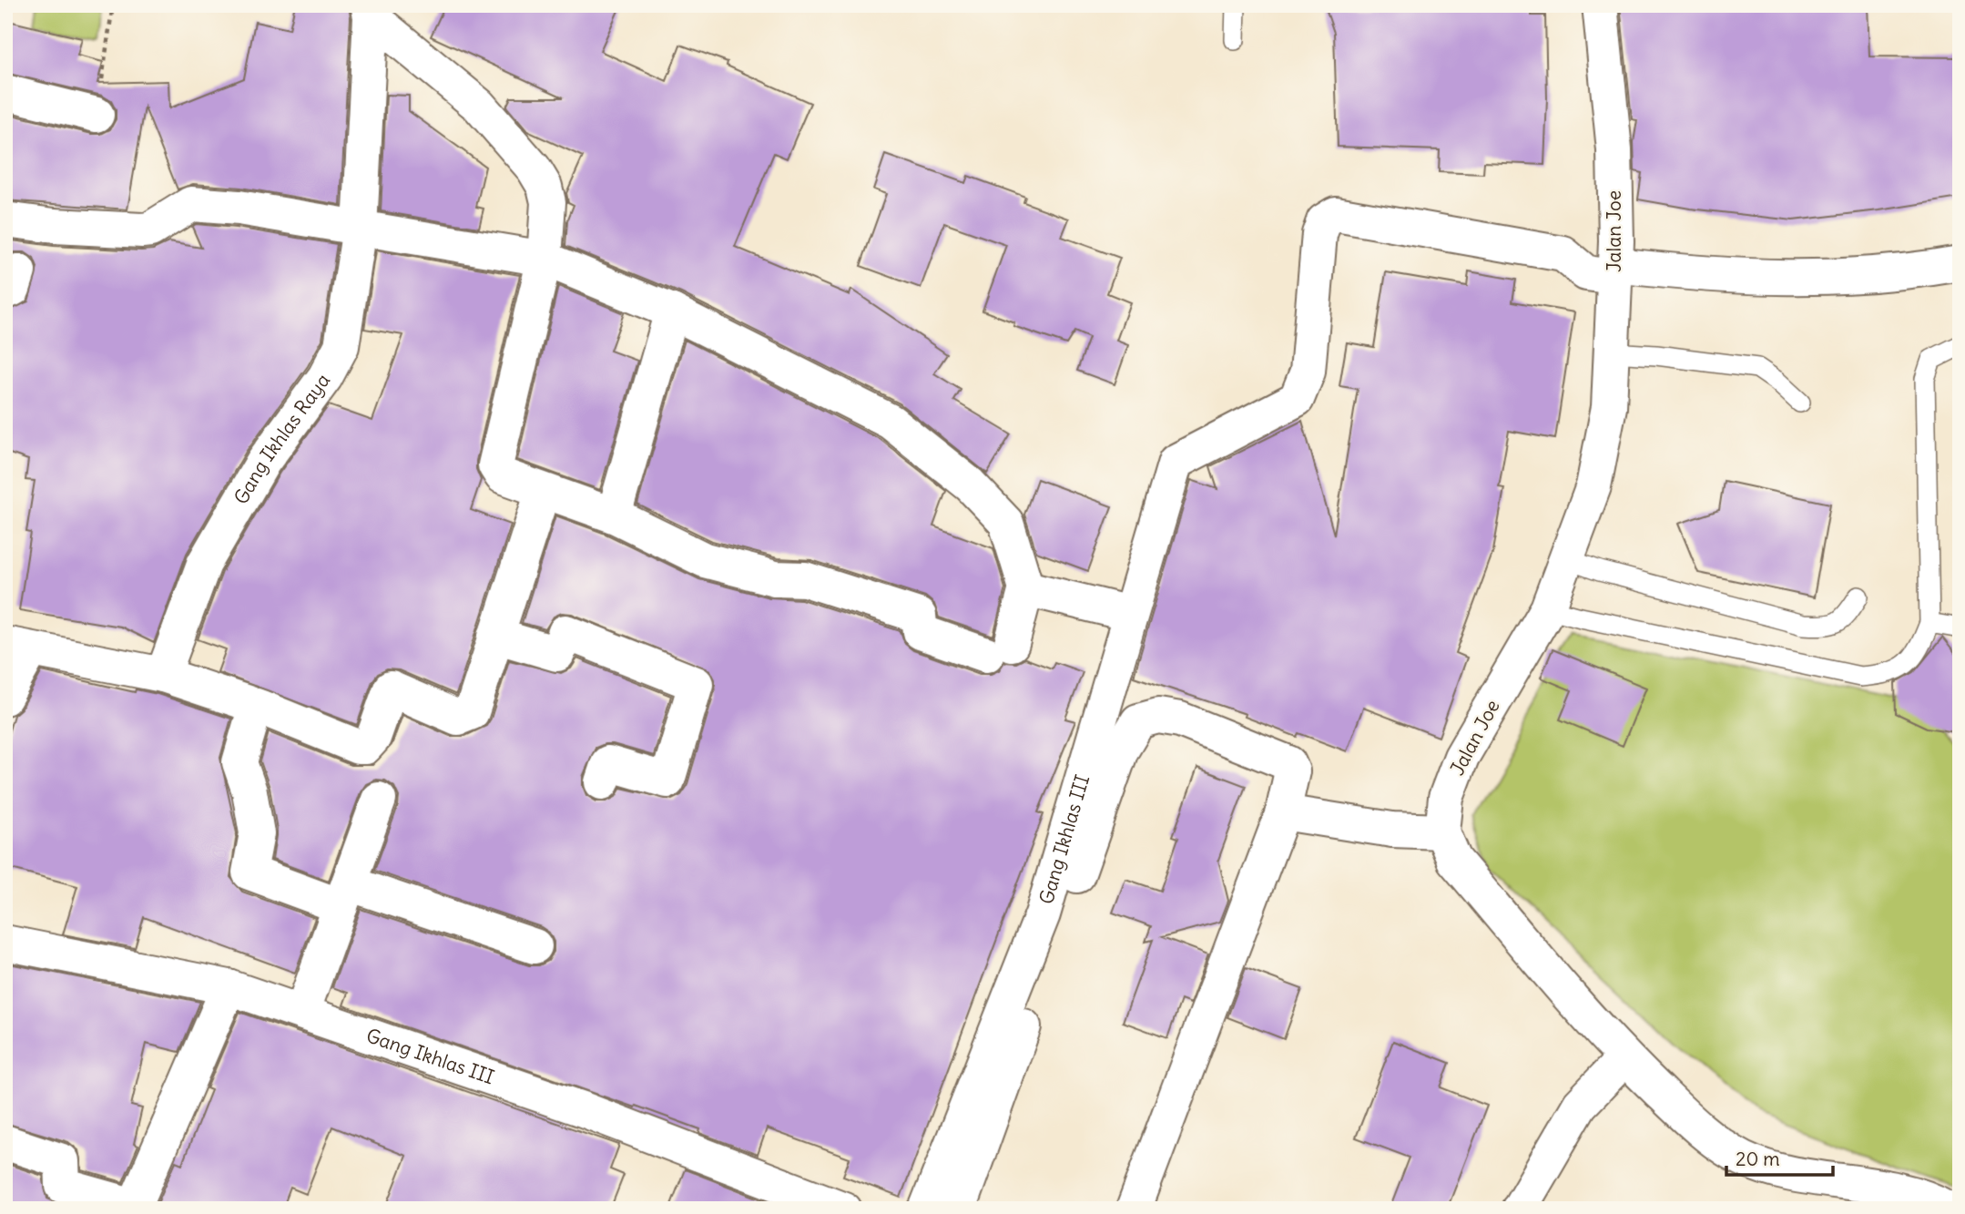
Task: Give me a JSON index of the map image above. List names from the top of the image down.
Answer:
{
  "streets": {
    "street": ["Jalan Joe", "Gang Ikhlas Raya", "Gang Ikhlas III"]
  },
  "crossings": [
    ["Jalan Joe", "Gang Ikhlas III"]
  ],
  "scale_bar": "20 m"
}
